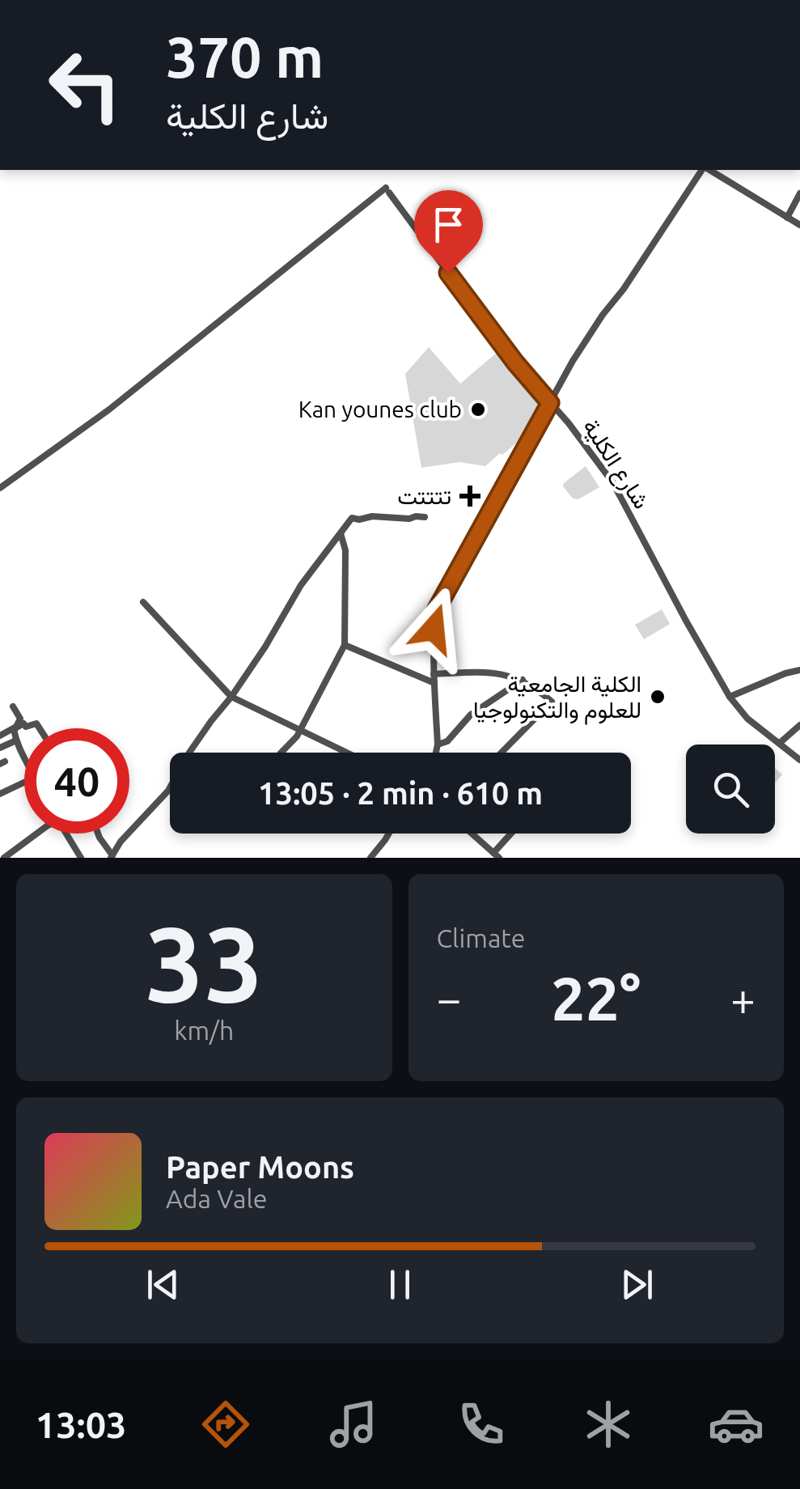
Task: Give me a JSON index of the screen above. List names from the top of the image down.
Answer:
{
  "streets": {
    "street": ["شارع الكلية"]
  },
  "places": {
    "other": ["Kan younes club", "الكلية الجامعية للعلوم والتكنولوجيا"],
    "health": ["تتتتت"]
  },
  "page": {
    "turn": ["370 m", "شارع الكلية"],
    "limit": "40",
    "trip": "13:05 · 2 min · 610 m",
    "tile": [
      ["33", "km/h"],
      "Climate"
    ],
    "heat": ["−", "22°", "+"],
    "song": ["Paper Moons", "Ada Vale"],
    "tabs": "13:03"
  }
}
